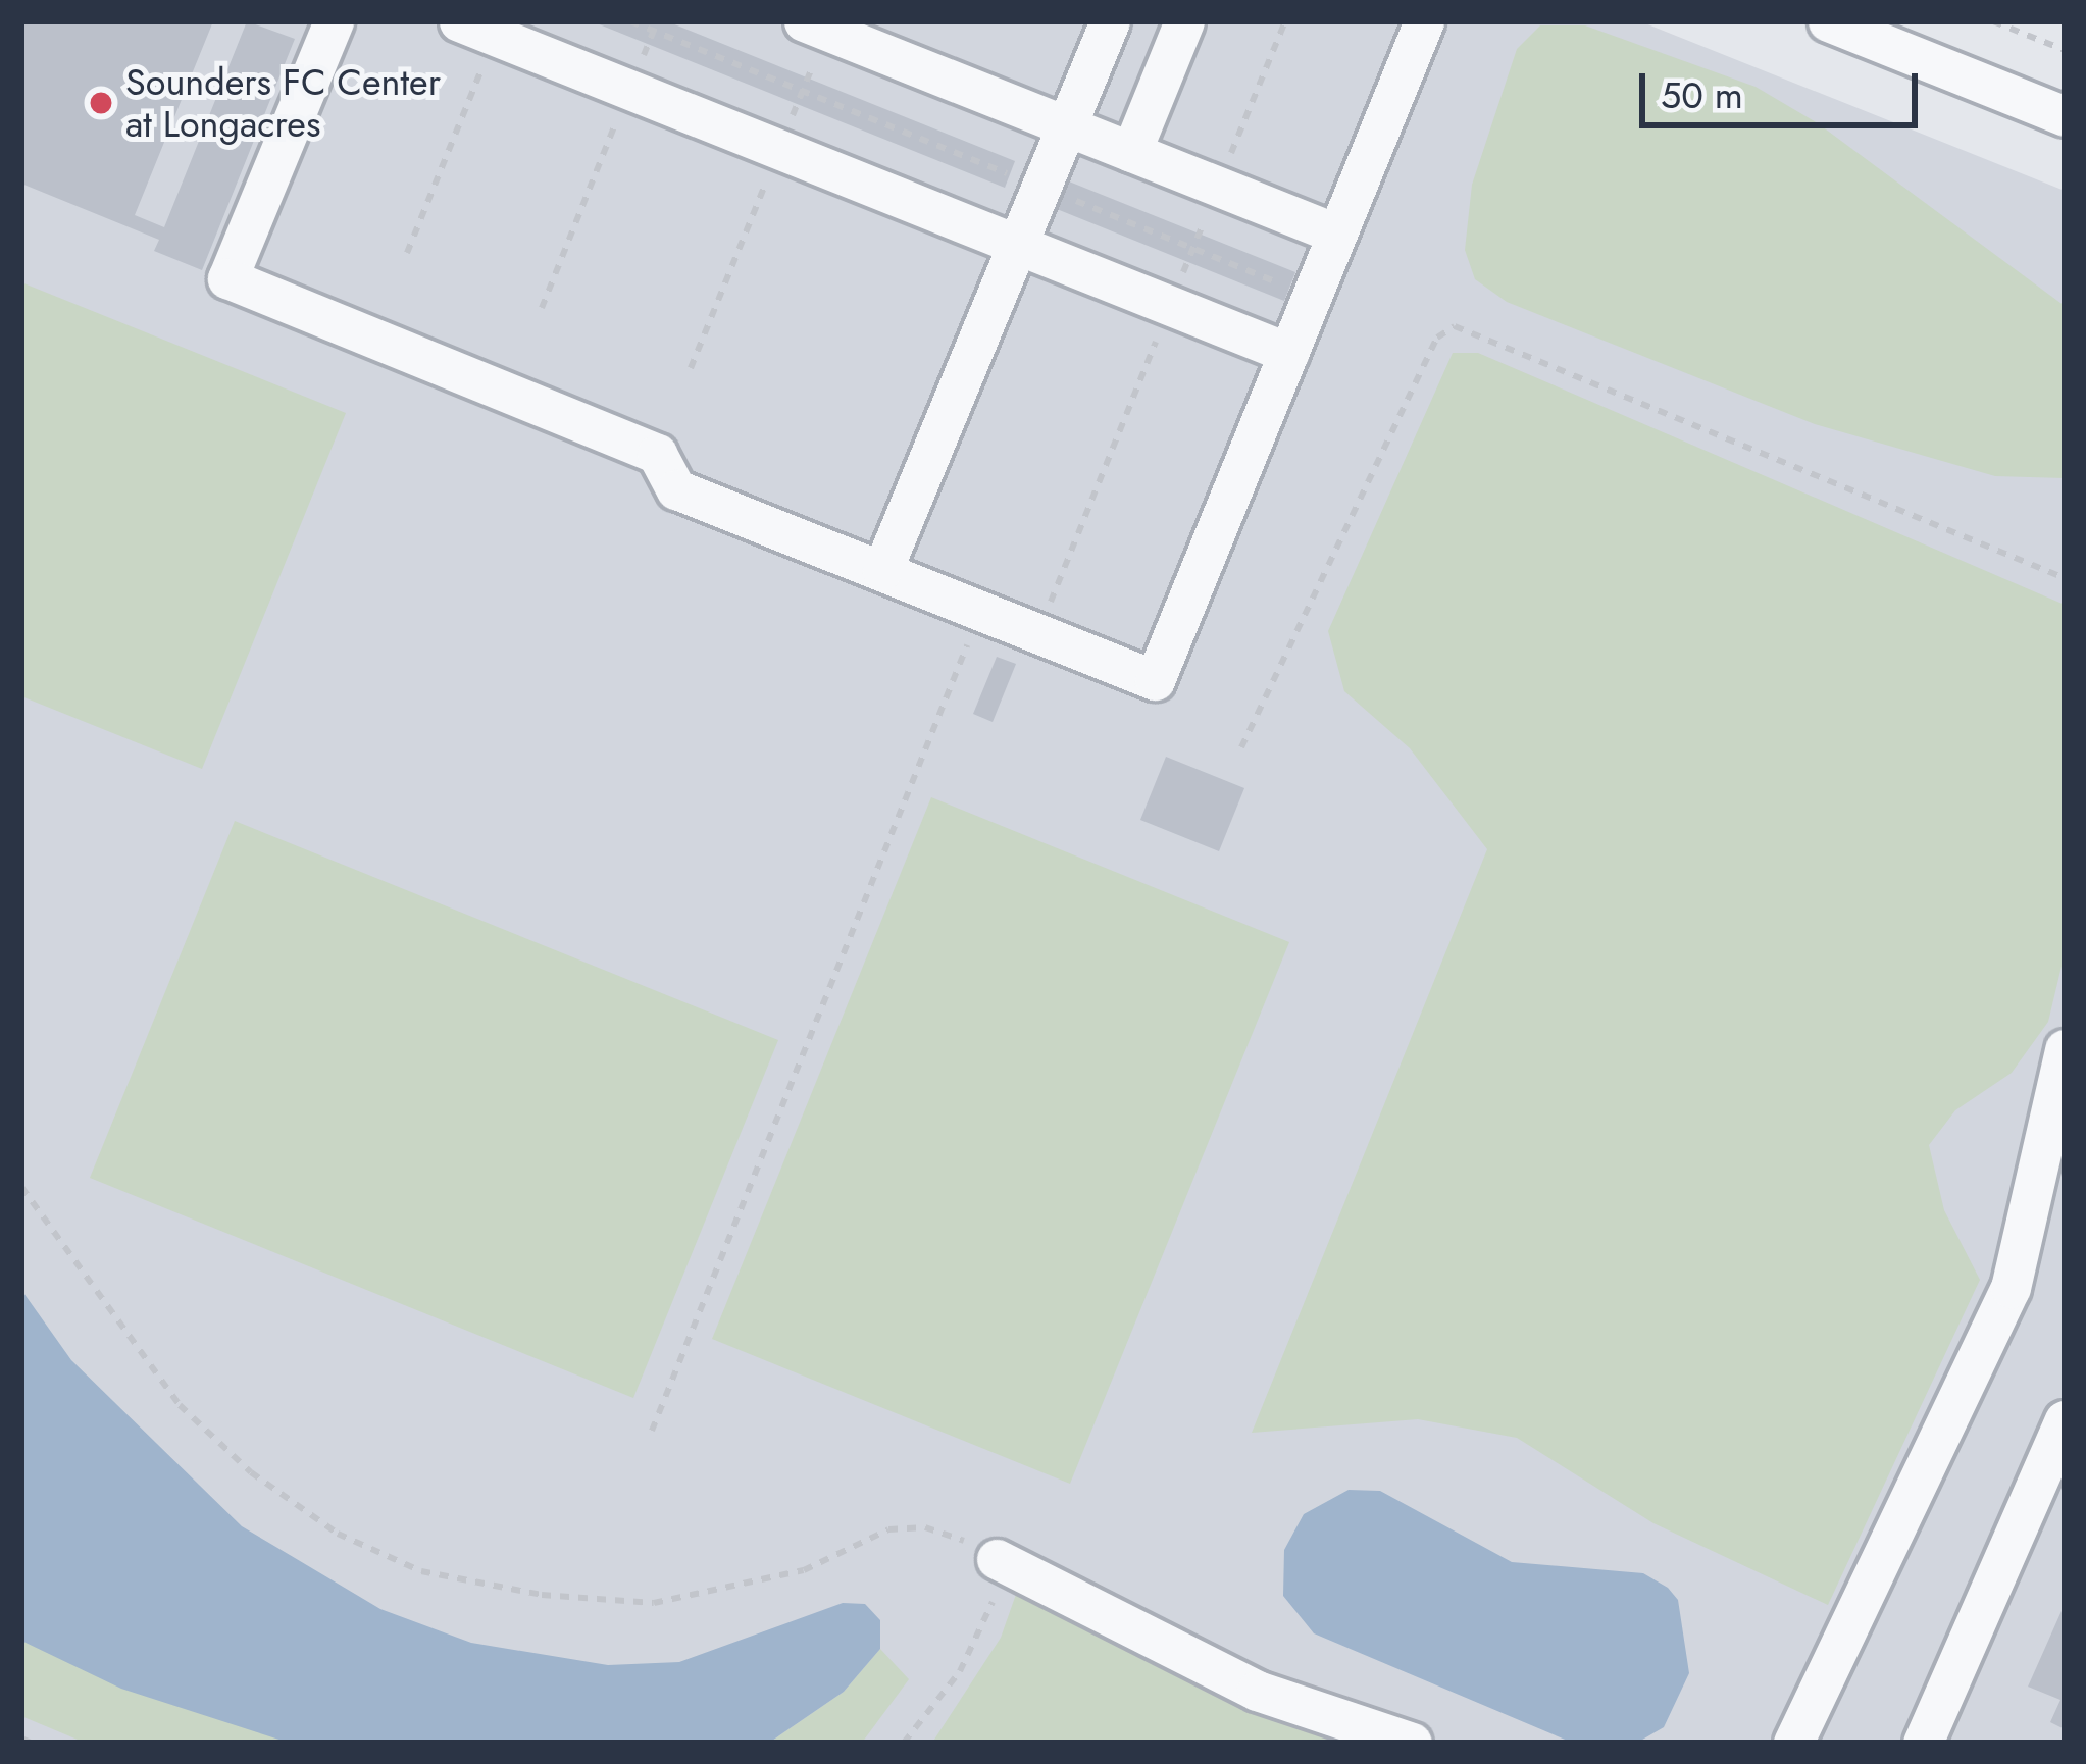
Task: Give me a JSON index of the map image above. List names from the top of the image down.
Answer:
{
  "places": ["Sounders FC Center at Longacres"],
  "scale_bar": "50 m"
}
